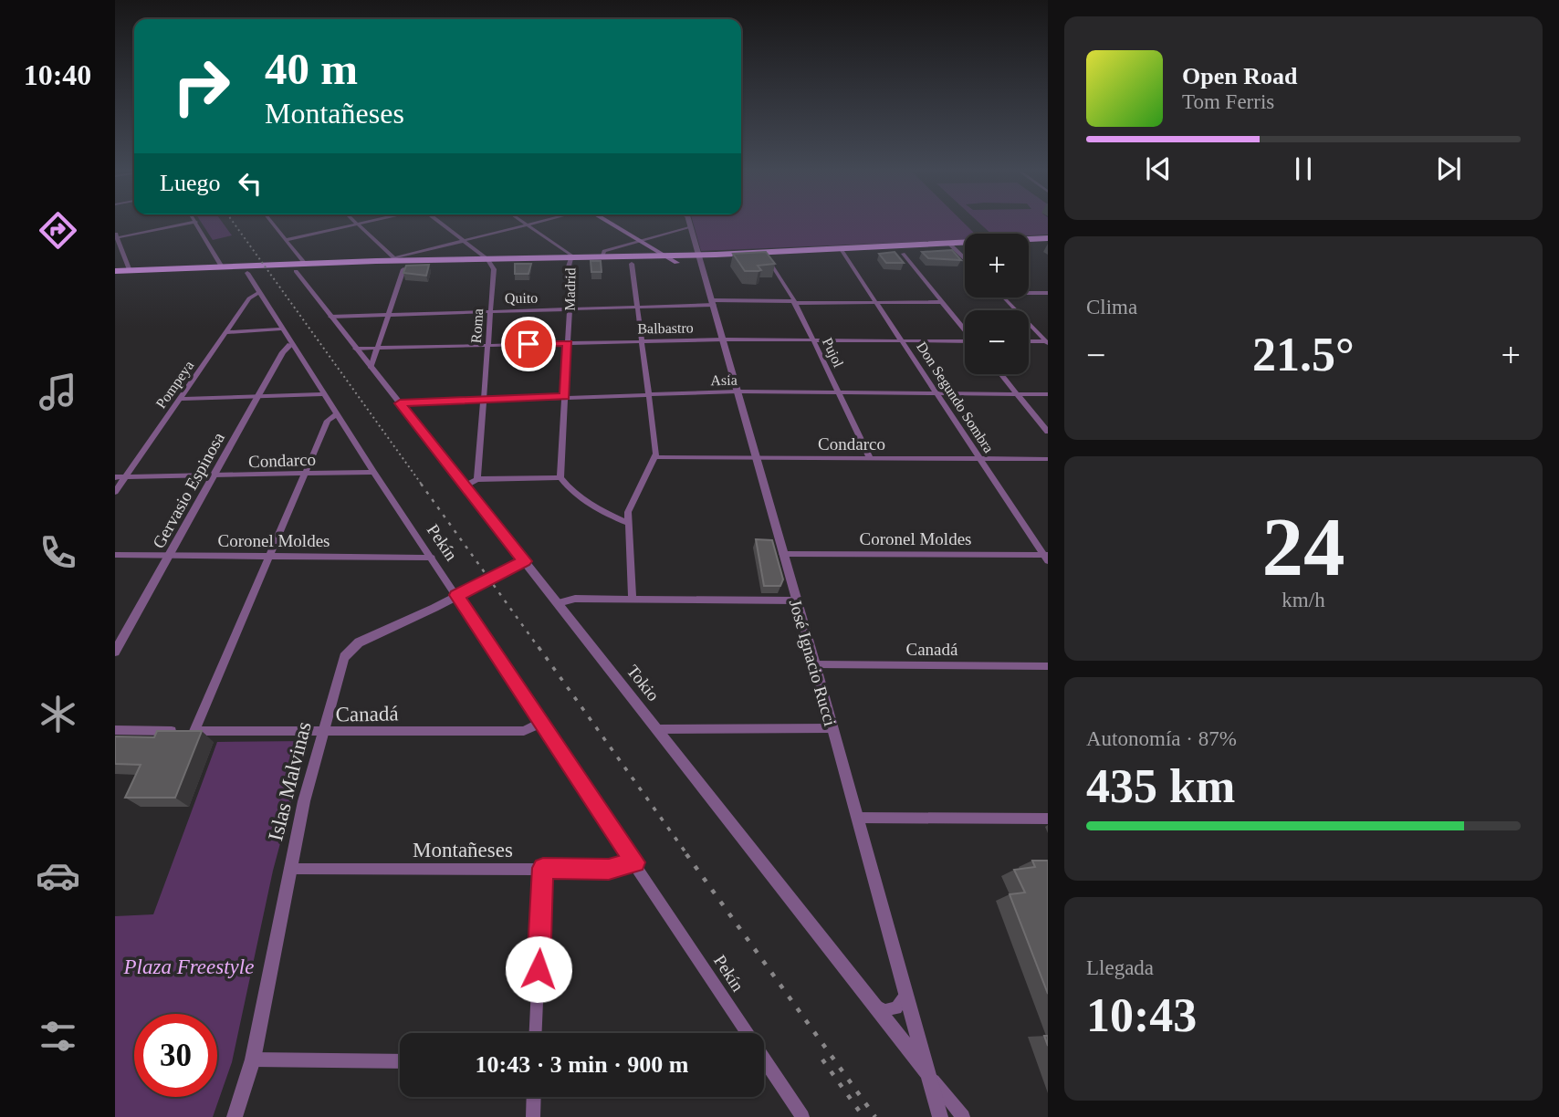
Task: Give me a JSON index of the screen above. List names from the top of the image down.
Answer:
{
  "streets": {
    "street": [
      "Madrid",
      "Quito",
      "Roma",
      "Balbastro",
      "Pujol",
      "Asia",
      "Pompeya",
      "Don Segundo Sombra",
      "Condarco",
      "Gervasio Espinosa",
      "Coronel Moldes",
      "Pekín",
      "Canadá",
      "José Ignacio Rucci",
      "Tokio",
      "Islas Malvinas",
      "Montañeses"
    ]
  },
  "crossings": [
    ["Madrid", "Quito"],
    ["Madrid", "Balbastro"],
    ["Madrid", "Asia"],
    ["Quito", "Roma"],
    ["Quito", "Pujol"],
    ["Quito", "Don Segundo Sombra"],
    ["Quito", "José Ignacio Rucci"],
    ["Quito", "Tokio"],
    ["Roma", "Balbastro"],
    ["Roma", "Asia"],
    ["Balbastro", "Pujol"],
    ["Balbastro", "Don Segundo Sombra"],
    ["Balbastro", "José Ignacio Rucci"],
    ["Balbastro", "Tokio"],
    ["Pujol", "Asia"],
    ["Pujol", "Condarco"],
    ["Asia", "Don Segundo Sombra"],
    ["Asia", "José Ignacio Rucci"],
    ["Asia", "Tokio"],
    ["Pompeya", "Condarco"],
    ["Pompeya", "Pekín"],
    ["Don Segundo Sombra", "Condarco"],
    ["Don Segundo Sombra", "Coronel Moldes"],
    ["Condarco", "Gervasio Espinosa"],
    ["Condarco", "Pekín"],
    ["Condarco", "José Ignacio Rucci"],
    ["Gervasio Espinosa", "Coronel Moldes"],
    ["Gervasio Espinosa", "Pekín"],
    ["Coronel Moldes", "Pekín"],
    ["Coronel Moldes", "José Ignacio Rucci"],
    ["Pekín", "Canadá"],
    ["Pekín", "Islas Malvinas"],
    ["Pekín", "Montañeses"],
    ["Canadá", "José Ignacio Rucci"],
    ["Canadá", "Islas Malvinas"],
    ["José Ignacio Rucci", "Tokio"],
    ["Tokio", "Islas Malvinas"],
    ["Islas Malvinas", "Montañeses"]
  ],
  "parks": ["Plaza Freestyle"],
  "page": {
    "tabs": "10:40",
    "turn": ["40 m", "Montañeses"],
    "song": ["Open Road", "Tom Ferris"],
    "then": "Luego",
    "map_buttons": ["+", "−"],
    "tile": [
      "Clima",
      ["24", "km/h"],
      ["Autonomía · 87%", "435 km"],
      ["Llegada", "10:43"]
    ],
    "heat": ["−", "21.5°", "+"],
    "limit": "30",
    "trip": "10:43 · 3 min · 900 m"
  }
}
